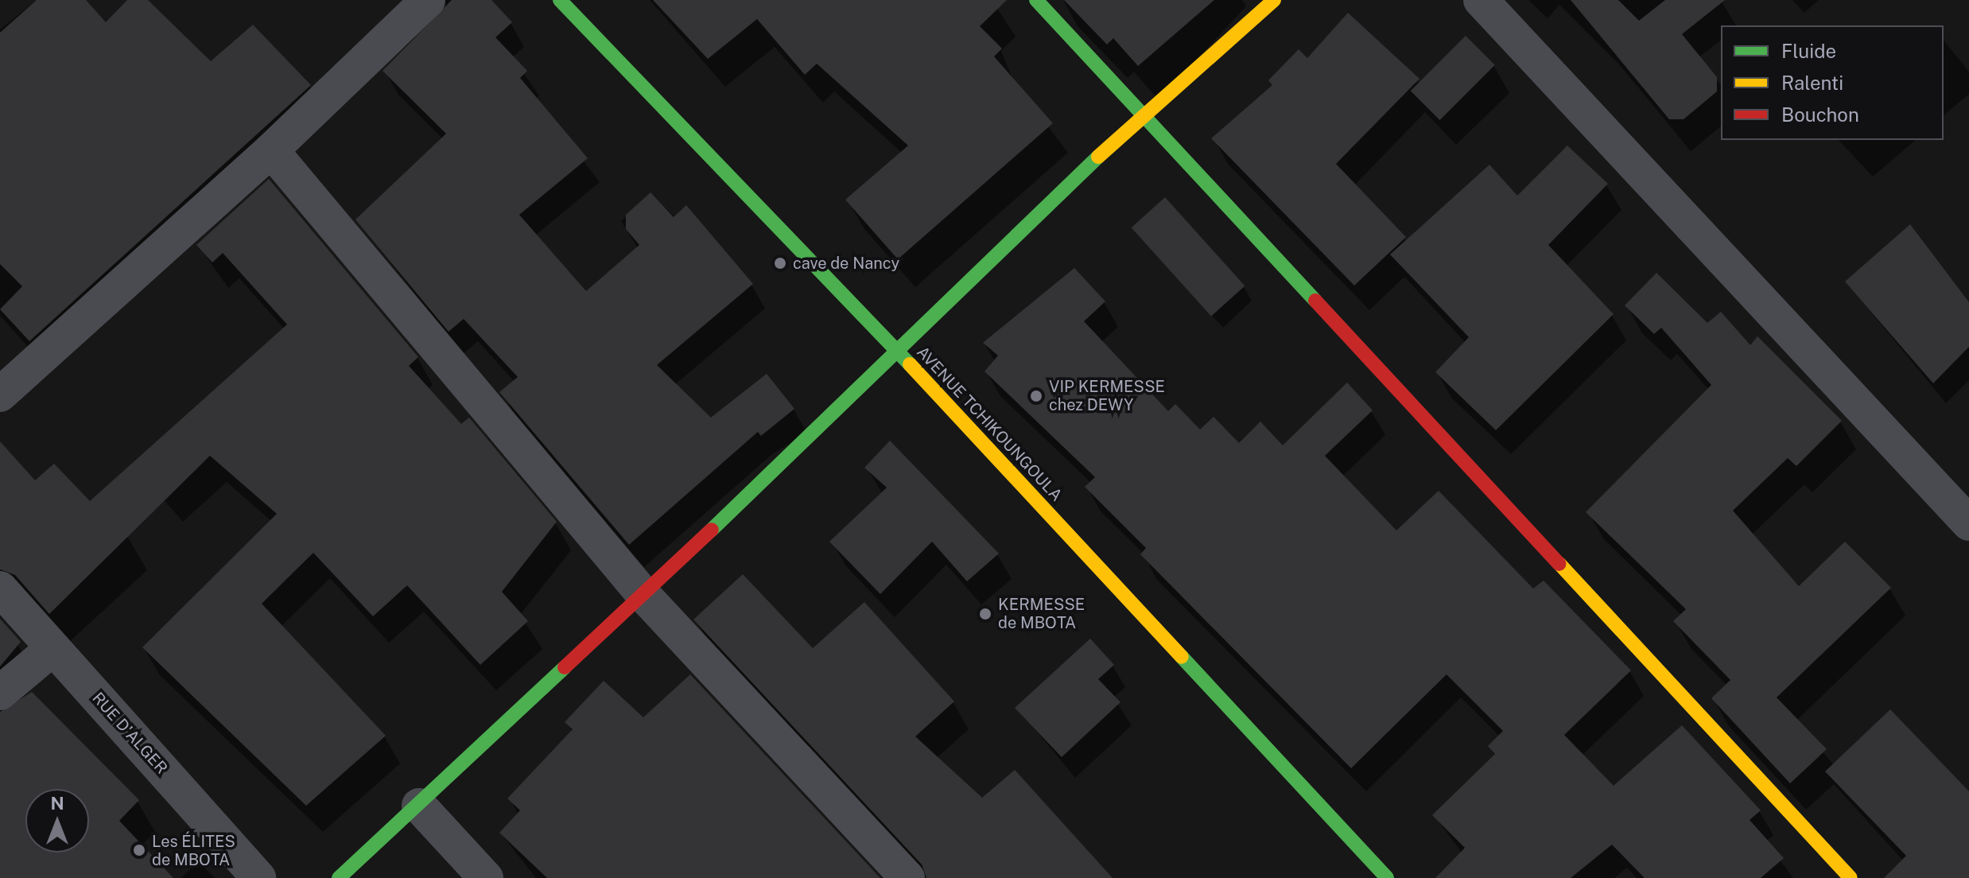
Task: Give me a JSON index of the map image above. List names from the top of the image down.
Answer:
{
  "streets": {
    "street": ["AVENUE TCHIKOUNGOULA", "RUE D'ALGER"]
  },
  "places": [
    "cave de Nancy",
    "VIP KERMESSE chez DEWY",
    "KERMESSE de MBOTA",
    "Les ÉLITES de MBOTA"
  ],
  "legend": ["Fluide", "Ralenti", "Bouchon"],
  "north": "top"
}
